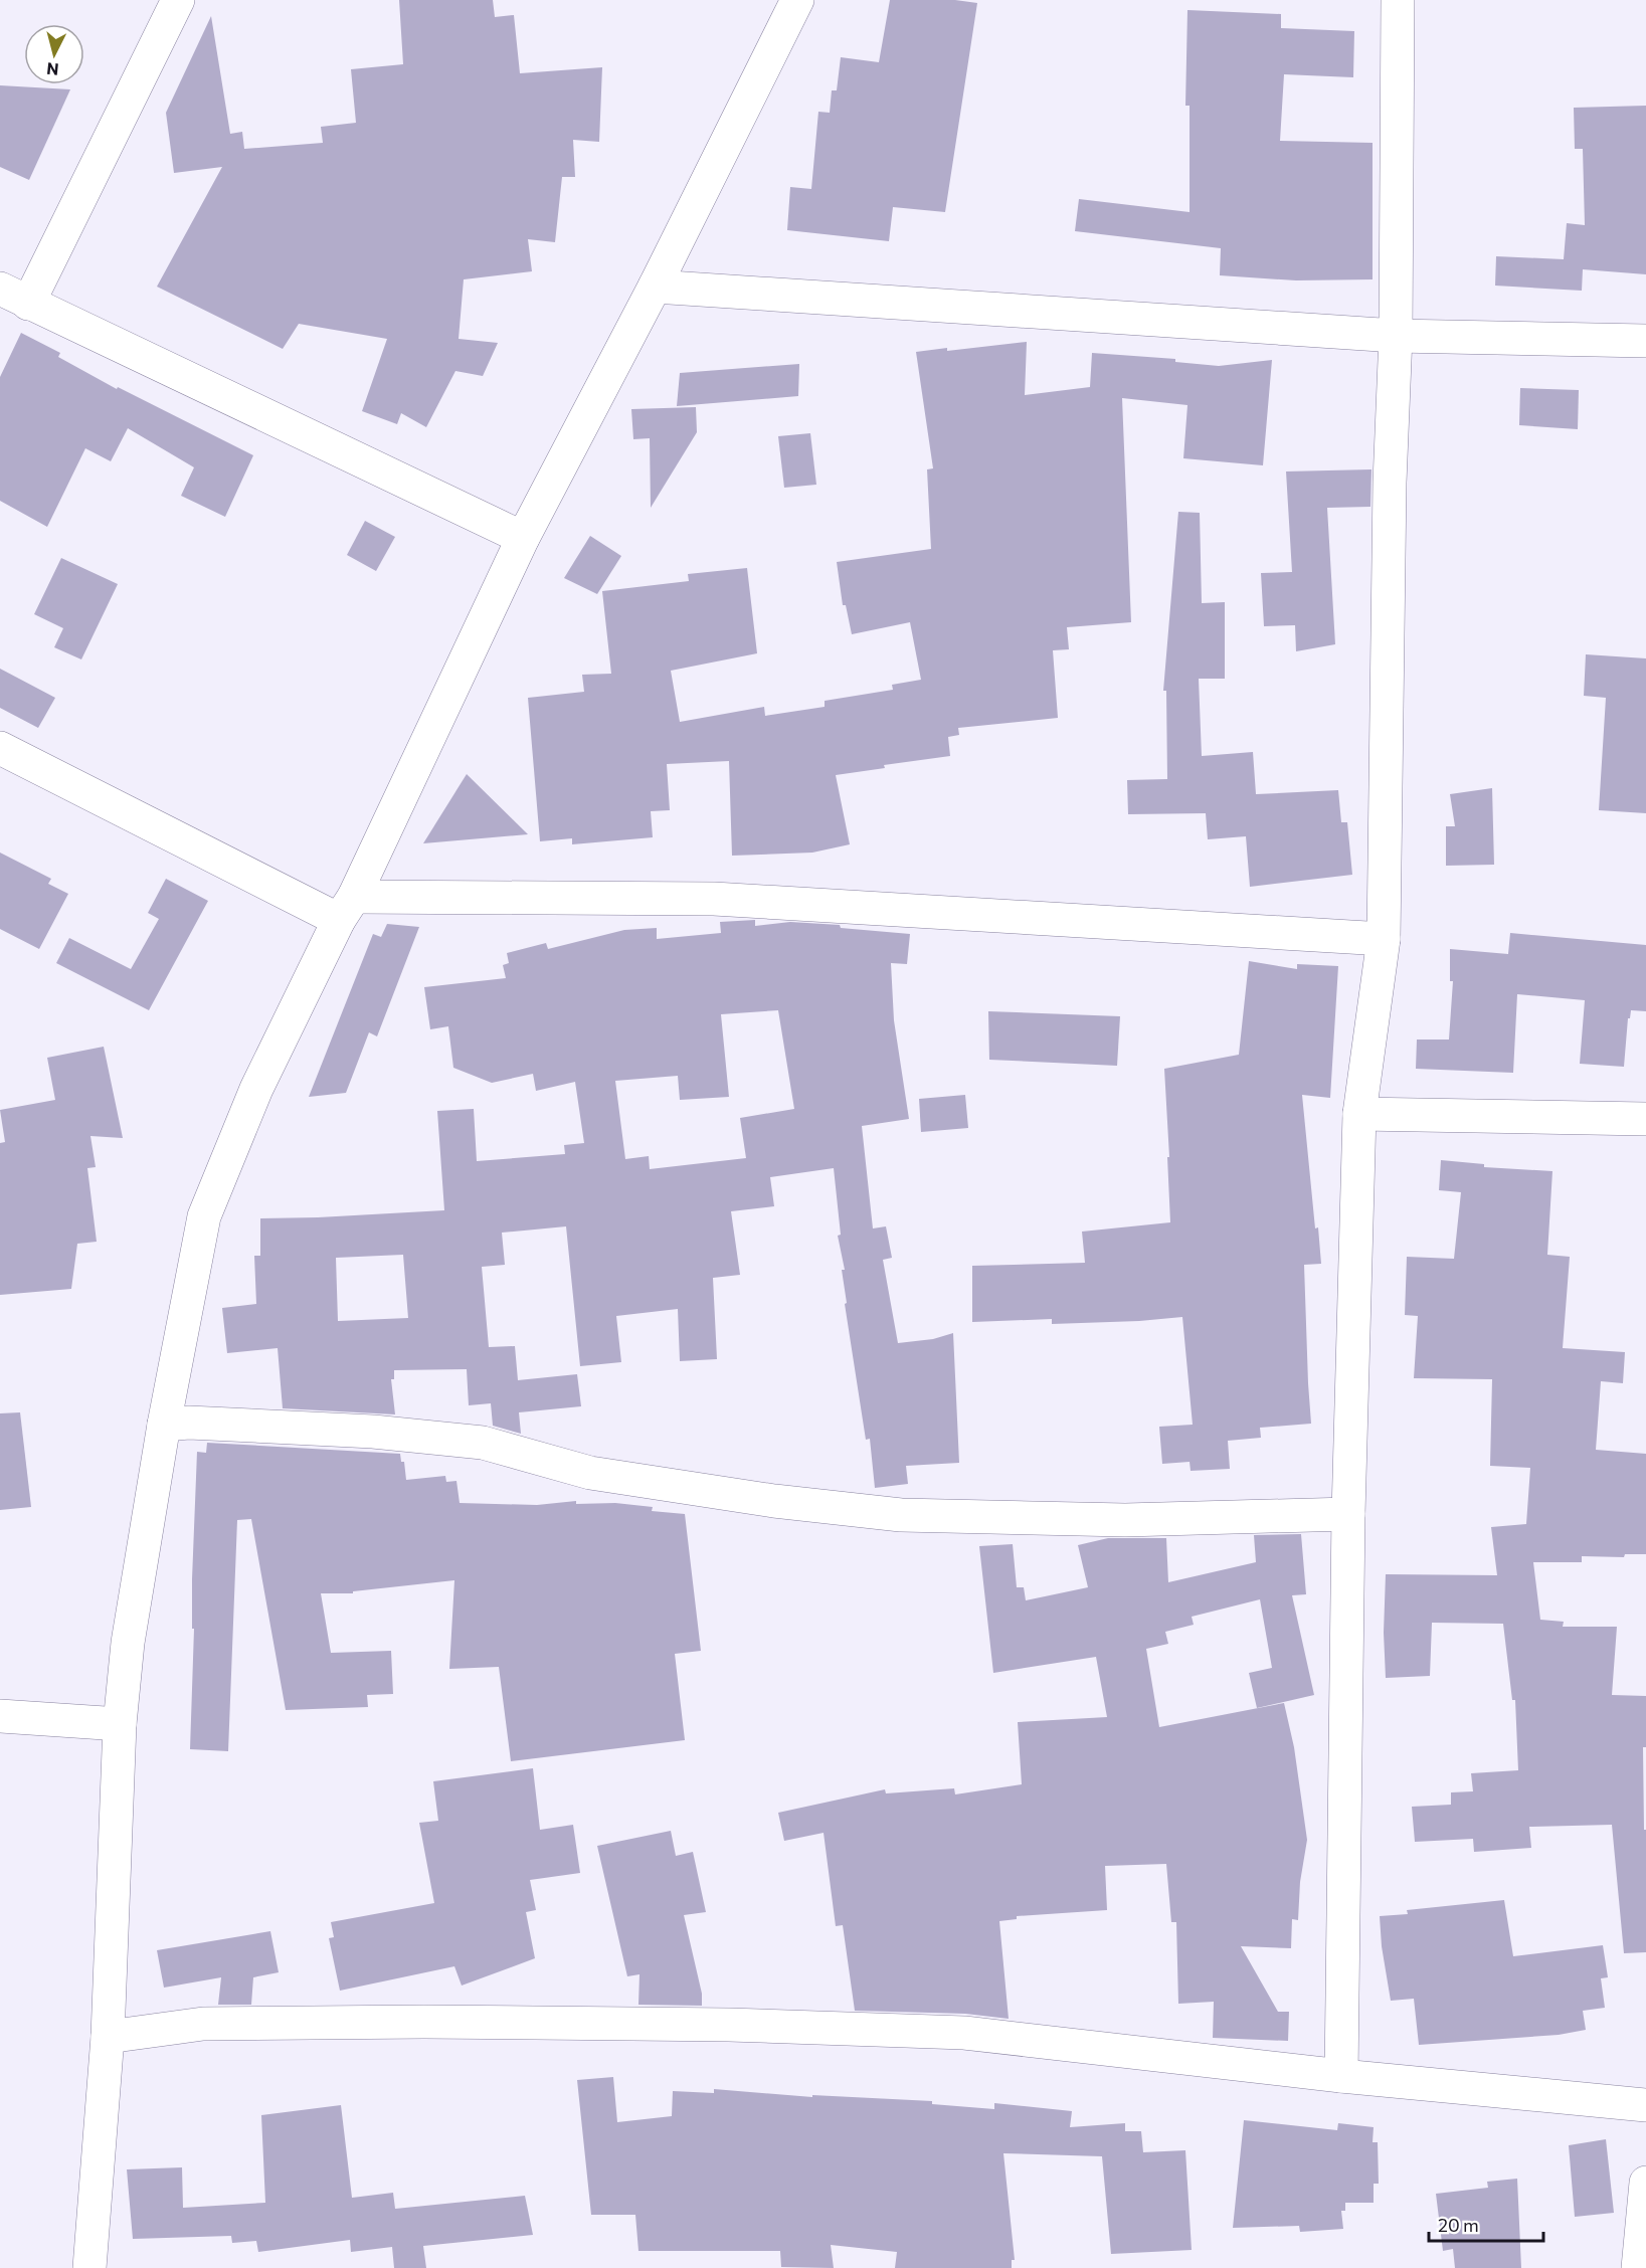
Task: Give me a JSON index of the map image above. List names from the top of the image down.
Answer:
{
  "scale_bar": "20 m",
  "north": "bottom"
}
